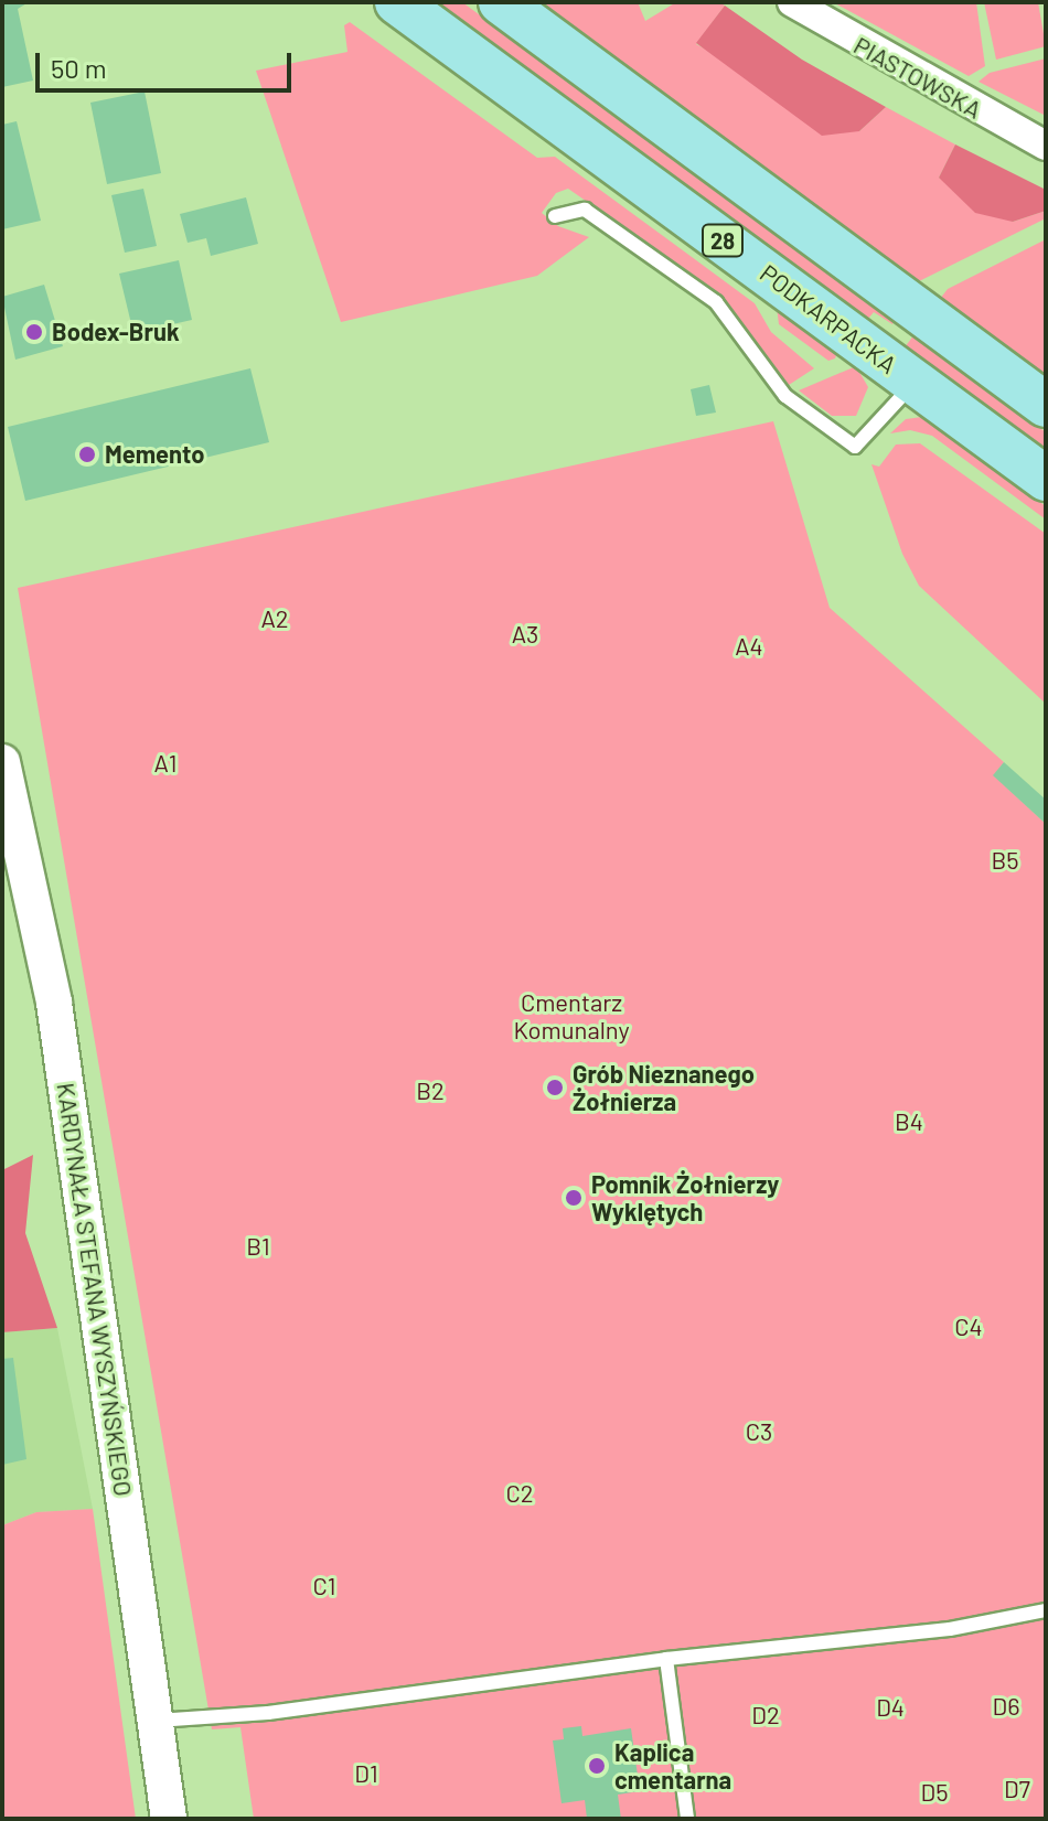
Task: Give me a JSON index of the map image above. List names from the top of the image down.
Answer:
{
  "streets": {
    "main road": ["28", "PODKARPACKA"],
    "street": ["PIASTOWSKA", "KARDYNAŁA STEFANA WYSZYŃSKIEGO"]
  },
  "parks": [
    "A2",
    "A3",
    "A4",
    "A1",
    "B5",
    "Cmentarz Komunalny",
    "B2",
    "B4",
    "B1",
    "C4",
    "C3",
    "C2",
    "C1",
    "D6",
    "D4",
    "D2",
    "D1",
    "D7",
    "D5"
  ],
  "places": [
    "Bodex-Bruk",
    "Memento",
    "Grób Nieznanego Żołnierza",
    "Pomnik Żołnierzy Wyklętych",
    "Kaplica cmentarna"
  ],
  "scale_bar": "50 m"
}
